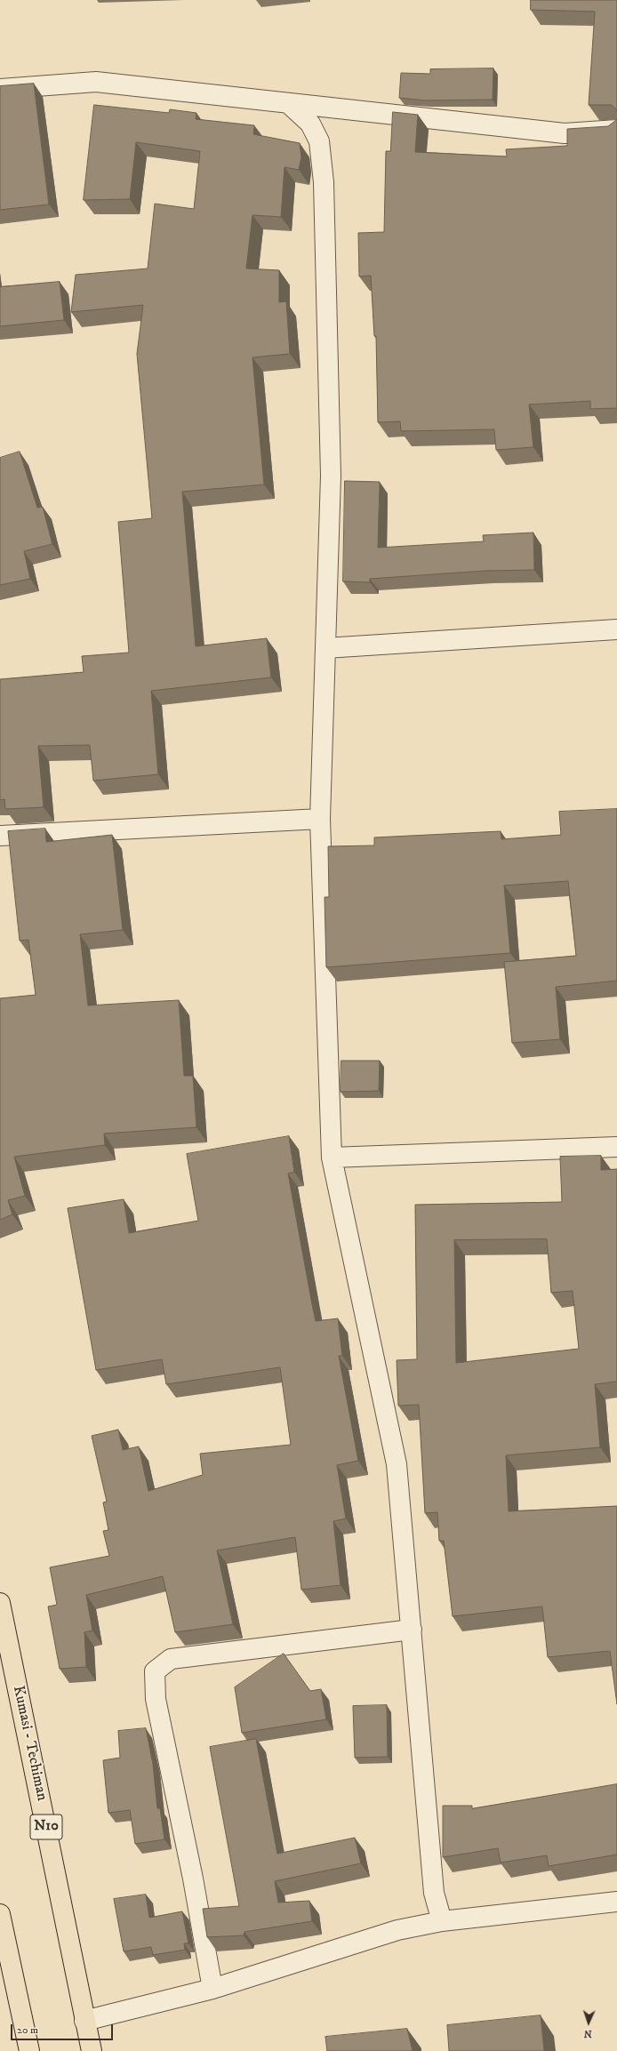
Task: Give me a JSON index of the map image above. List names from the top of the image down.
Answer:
{
  "streets": {
    "highway": ["Kumasi - Techiman", "N10"]
  },
  "scale_bar": "20 m",
  "north": "bottom"
}
